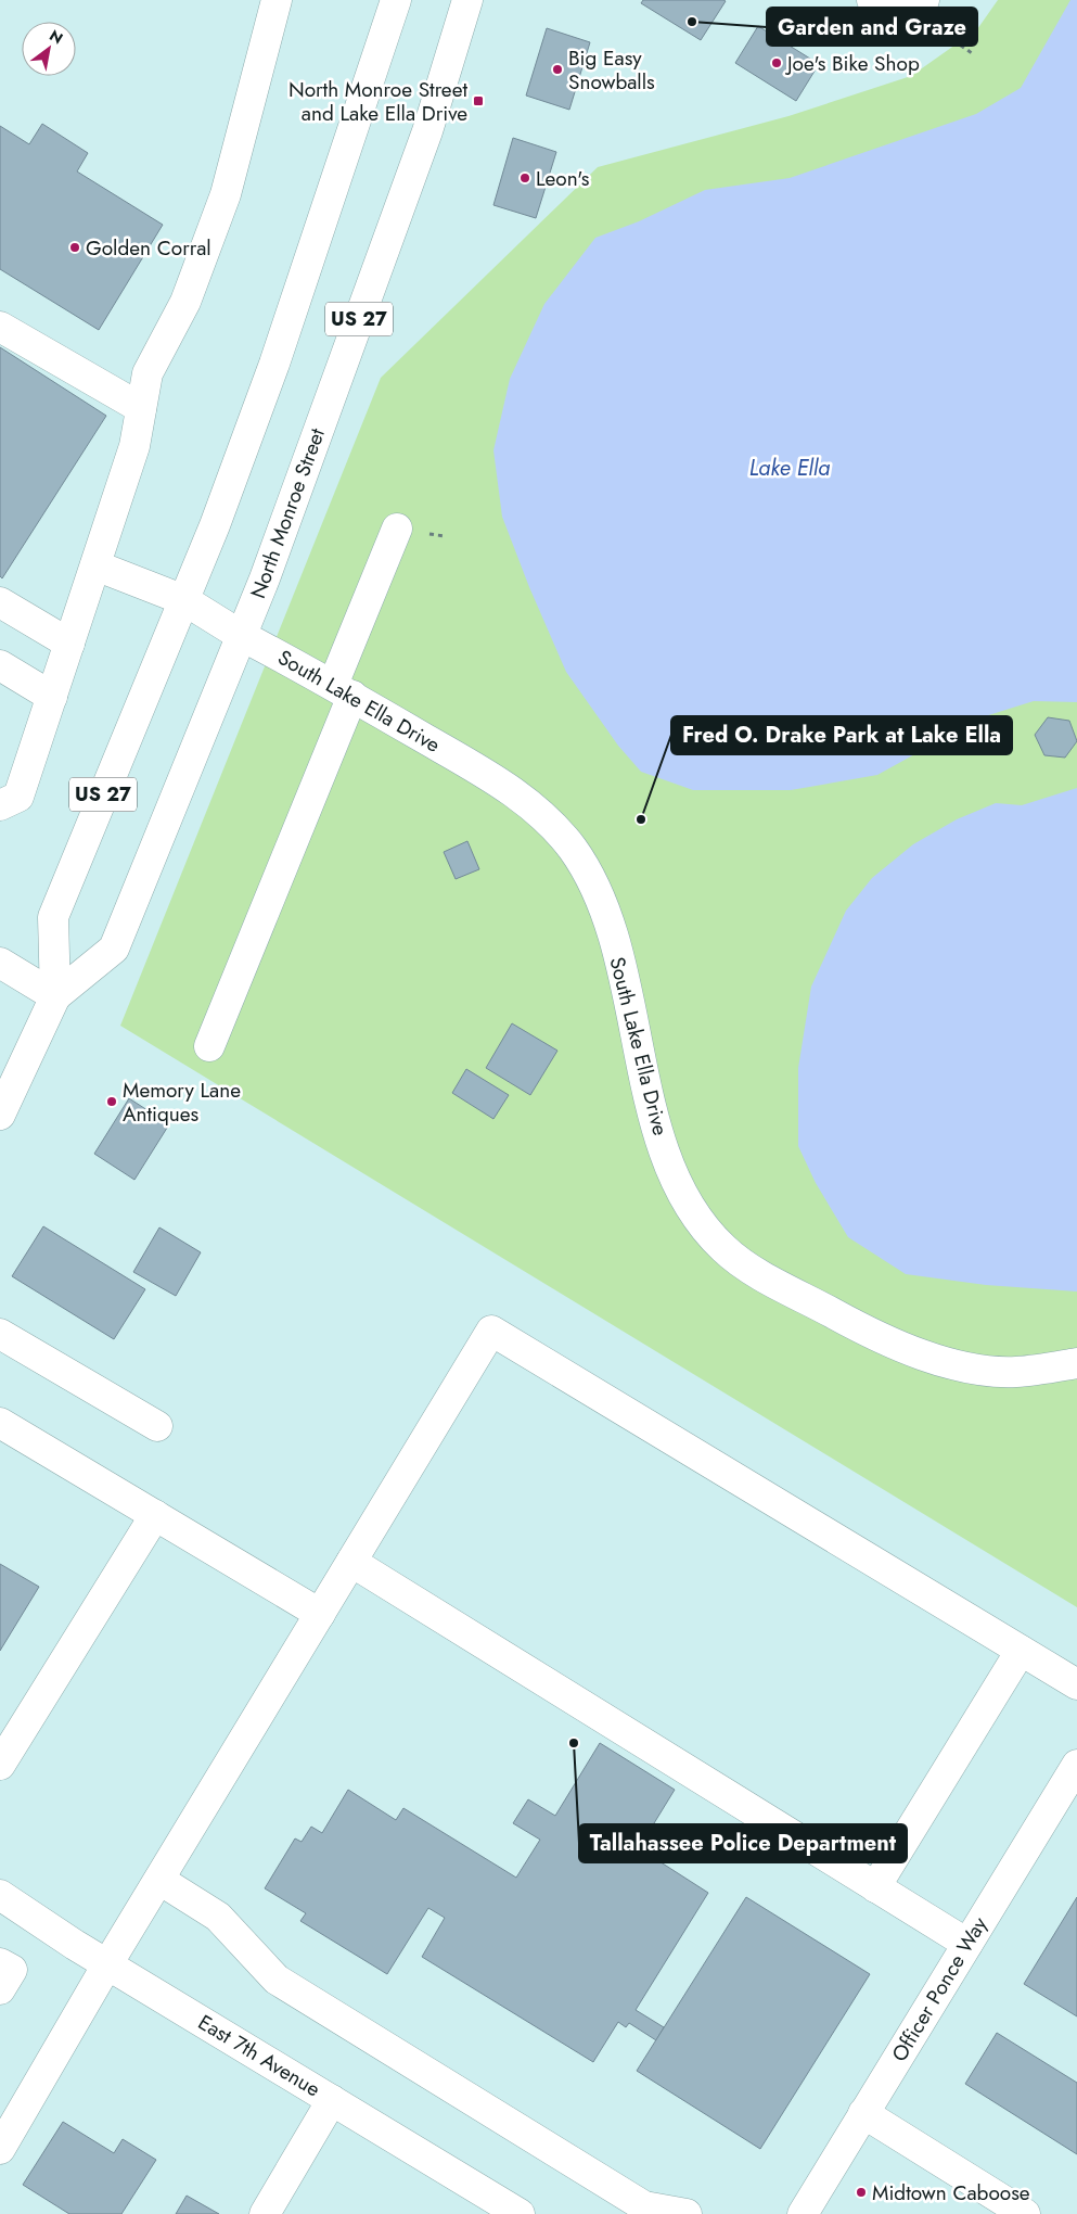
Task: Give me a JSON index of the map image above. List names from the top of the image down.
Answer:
{
  "streets": {
    "street": [
      "US 27",
      "North Monroe Street",
      "South Lake Ella Drive",
      "Officer Ponce Way",
      "East 7th Avenue"
    ]
  },
  "crossings": [
    ["North Monroe Street", "South Lake Ella Drive"]
  ],
  "water": ["Lake Ella"],
  "places": {
    "other": [
      "Garden and Graze",
      "Joe's Bike Shop",
      "Big Easy Snowballs",
      "Leon's",
      "Golden Corral",
      "Fred O. Drake Park at Lake Ella",
      "Memory Lane Antiques",
      "Tallahassee Police Department",
      "Midtown Caboose"
    ],
    "transit": ["North Monroe Street and Lake Ella Drive"]
  },
  "north": "top right"
}
